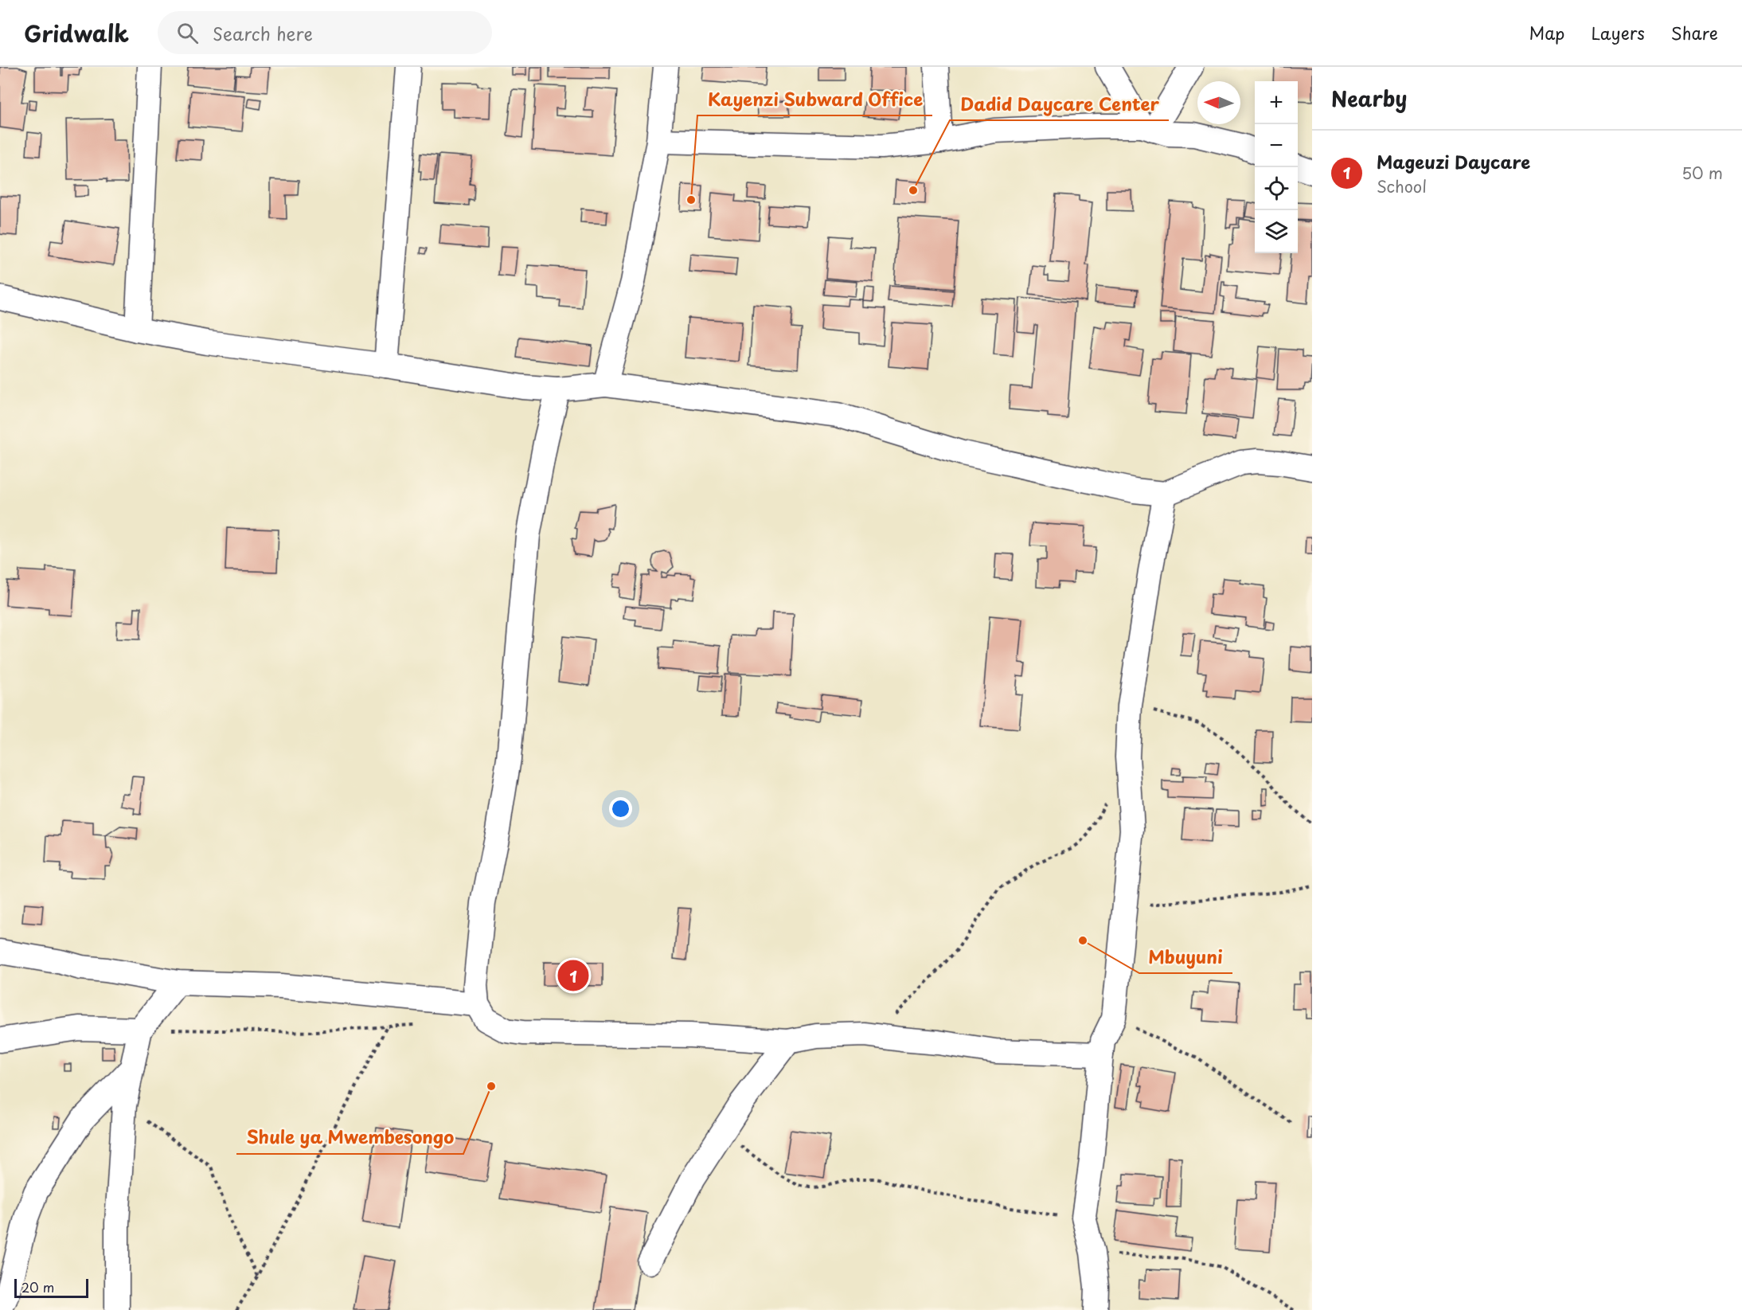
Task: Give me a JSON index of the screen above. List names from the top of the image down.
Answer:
{
  "places": [
    "Dadid Daycare Center",
    "Kayenzi Subward Office",
    "Mbuyuni",
    "Shule ya Mwembesongo"
  ],
  "scale_bar": "20 m",
  "north": "left",
  "page": {
    "header": "Gridwalk",
    "search": "Search here",
    "nav": ["Map", "Layers", "Share"],
    "heading": "Nearby",
    "map_buttons": ["+", "−"],
    "list": [
      {
        "mark": "1",
        "name": "Mageuzi Daycare",
        "note": "School",
        "value": "50 m"
      }
    ],
    "pins": "1",
    "scale": "20 m"
  }
}
